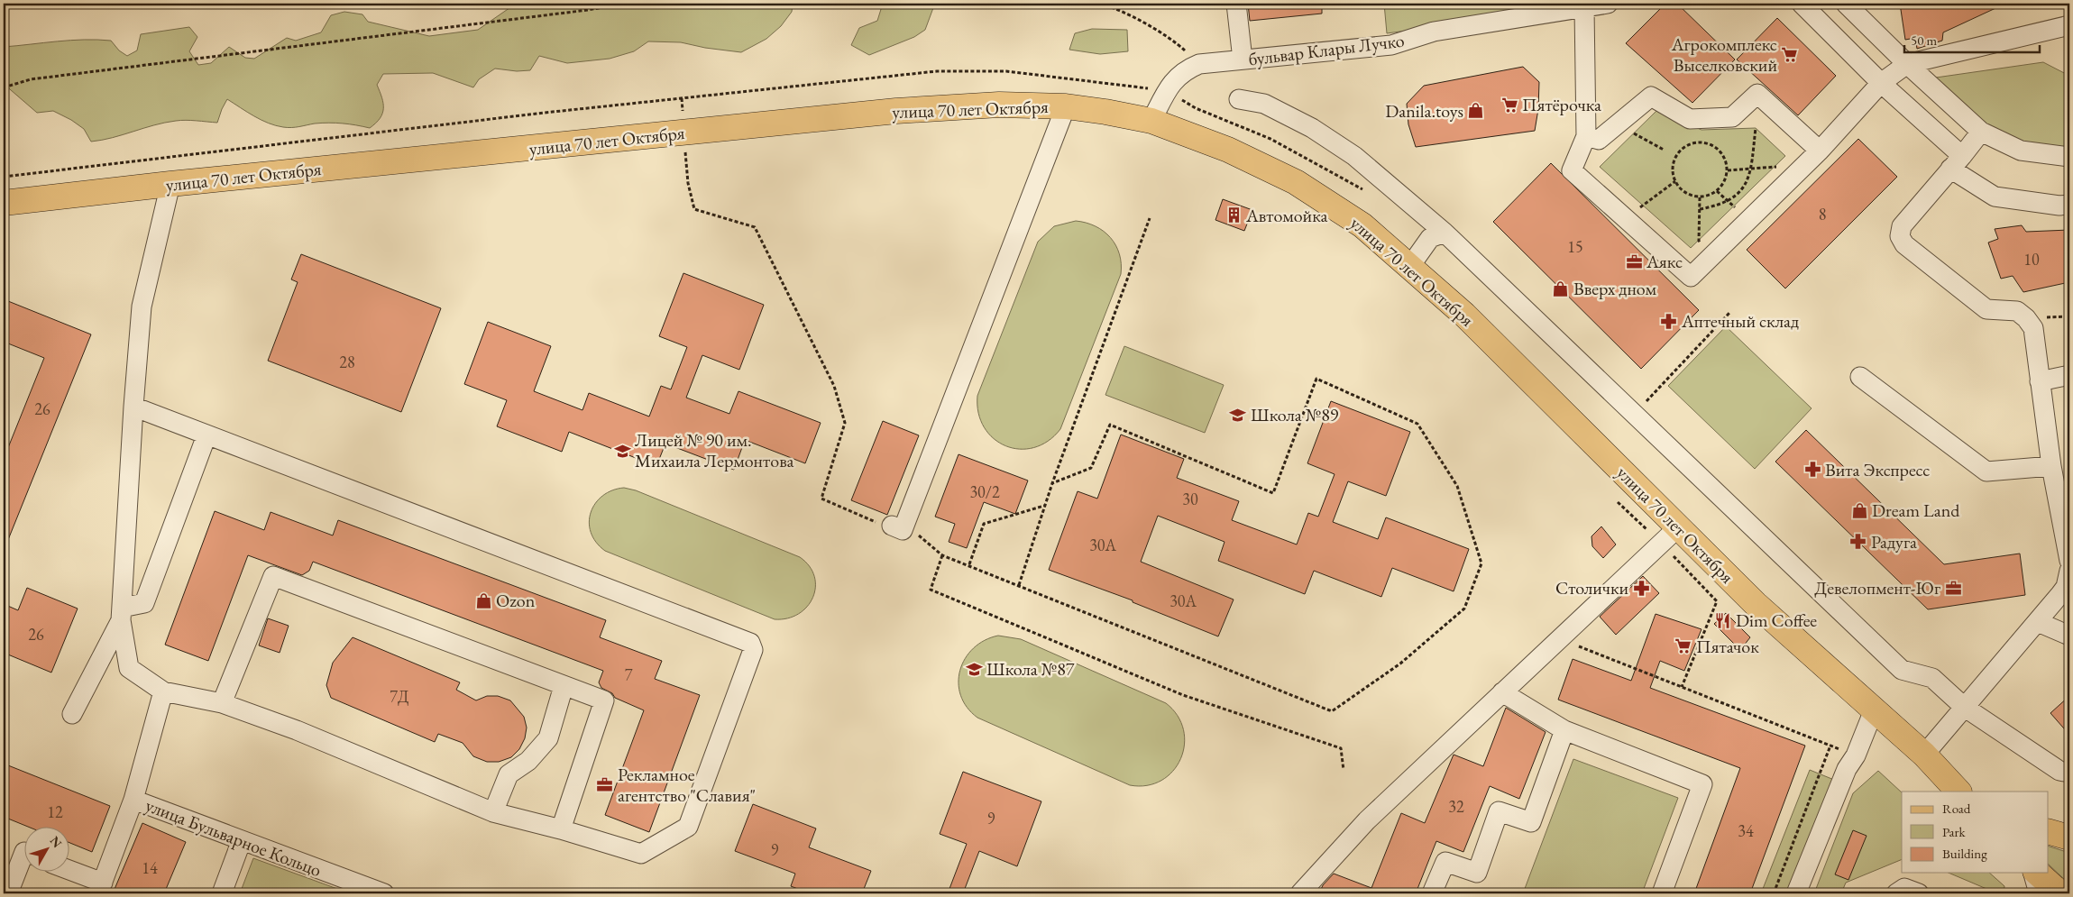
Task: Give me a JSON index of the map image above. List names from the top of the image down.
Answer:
{
  "streets": {
    "main road": ["улица 70 лет Октября"],
    "street": ["бульвар Клары Лучко", "улица Бульварное Кольцо"]
  },
  "crossings": [
    ["бульвар Клары Лучко", "улица 70 лет Октября"]
  ],
  "places": {
    "supermarket": ["Агрокомплекс Выселковский", "Пятёрочка", "Пятачок"],
    "shop": [
      "Danila.toys",
      "Вверх дном",
      "Dream Land",
      "Ozon"
    ],
    "building": ["Автомойка"],
    "office": ["Аякс", "Девелопмент-Юг", "Рекламное агентство \"Славия\""],
    "pharmacy": [
      "Аптечный склад",
      "Вита Экспресс",
      "Радуга",
      "Столички"
    ],
    "school or university": ["Школа №89", "Лицей № 90 им. Михаила Лермонтова", "Школа №87"],
    "restaurant": ["Dim Coffee"]
  },
  "house_numbers": [
    "8",
    "15",
    "10",
    "28",
    "26",
    "30/2",
    "30",
    "30А",
    "30А",
    "26",
    "7",
    "7Д",
    "32",
    "12",
    "9",
    "34",
    "9",
    "14"
  ],
  "legend": ["Road", "Park", "Building"],
  "scale_bar": "50 m",
  "north": "top right"
}
